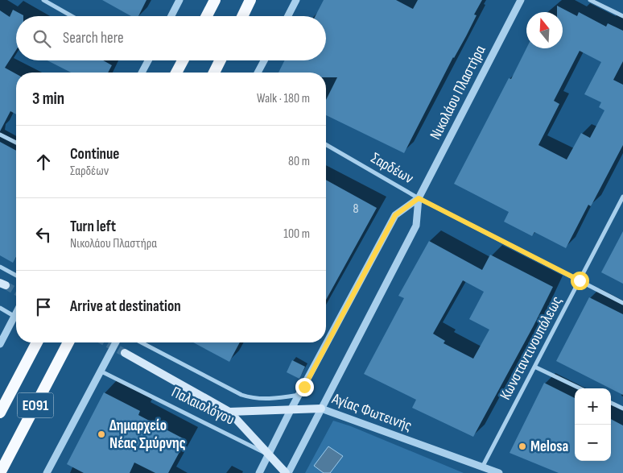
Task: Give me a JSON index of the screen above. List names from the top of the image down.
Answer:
{
  "streets": {
    "highway": ["ΕΟ91"],
    "main road": ["Παλαιολόγου", "Αγίας Φωτεινής"],
    "street": ["Νικολάου Πλαστήρα", "Σαρδέων", "Κωνσταντινουπόλεως"]
  },
  "crossings": [
    ["Νικολάου Πλαστήρα", "Σαρδέων"],
    ["Νικολάου Πλαστήρα", "Παλαιολόγου"],
    ["Νικολάου Πλαστήρα", "Αγίας Φωτεινής"],
    ["Σαρδέων", "Κωνσταντινουπόλεως"],
    ["Κωνσταντινουπόλεως", "Αγίας Φωτεινής"]
  ],
  "places": ["Δημαρχείο Νέας Σμύρνης", "Melosa"],
  "house_numbers": ["8"],
  "north": "top",
  "page": {
    "search": "Search here",
    "heading": ["3 min", "Walk · 180 m"],
    "list": [
      ["Continue", "Σαρδέων", "80 m"],
      ["Turn left", "Νικολάου Πλαστήρα", "100 m"],
      "Arrive at destination"
    ],
    "map_buttons": ["+", "−"]
  }
}
